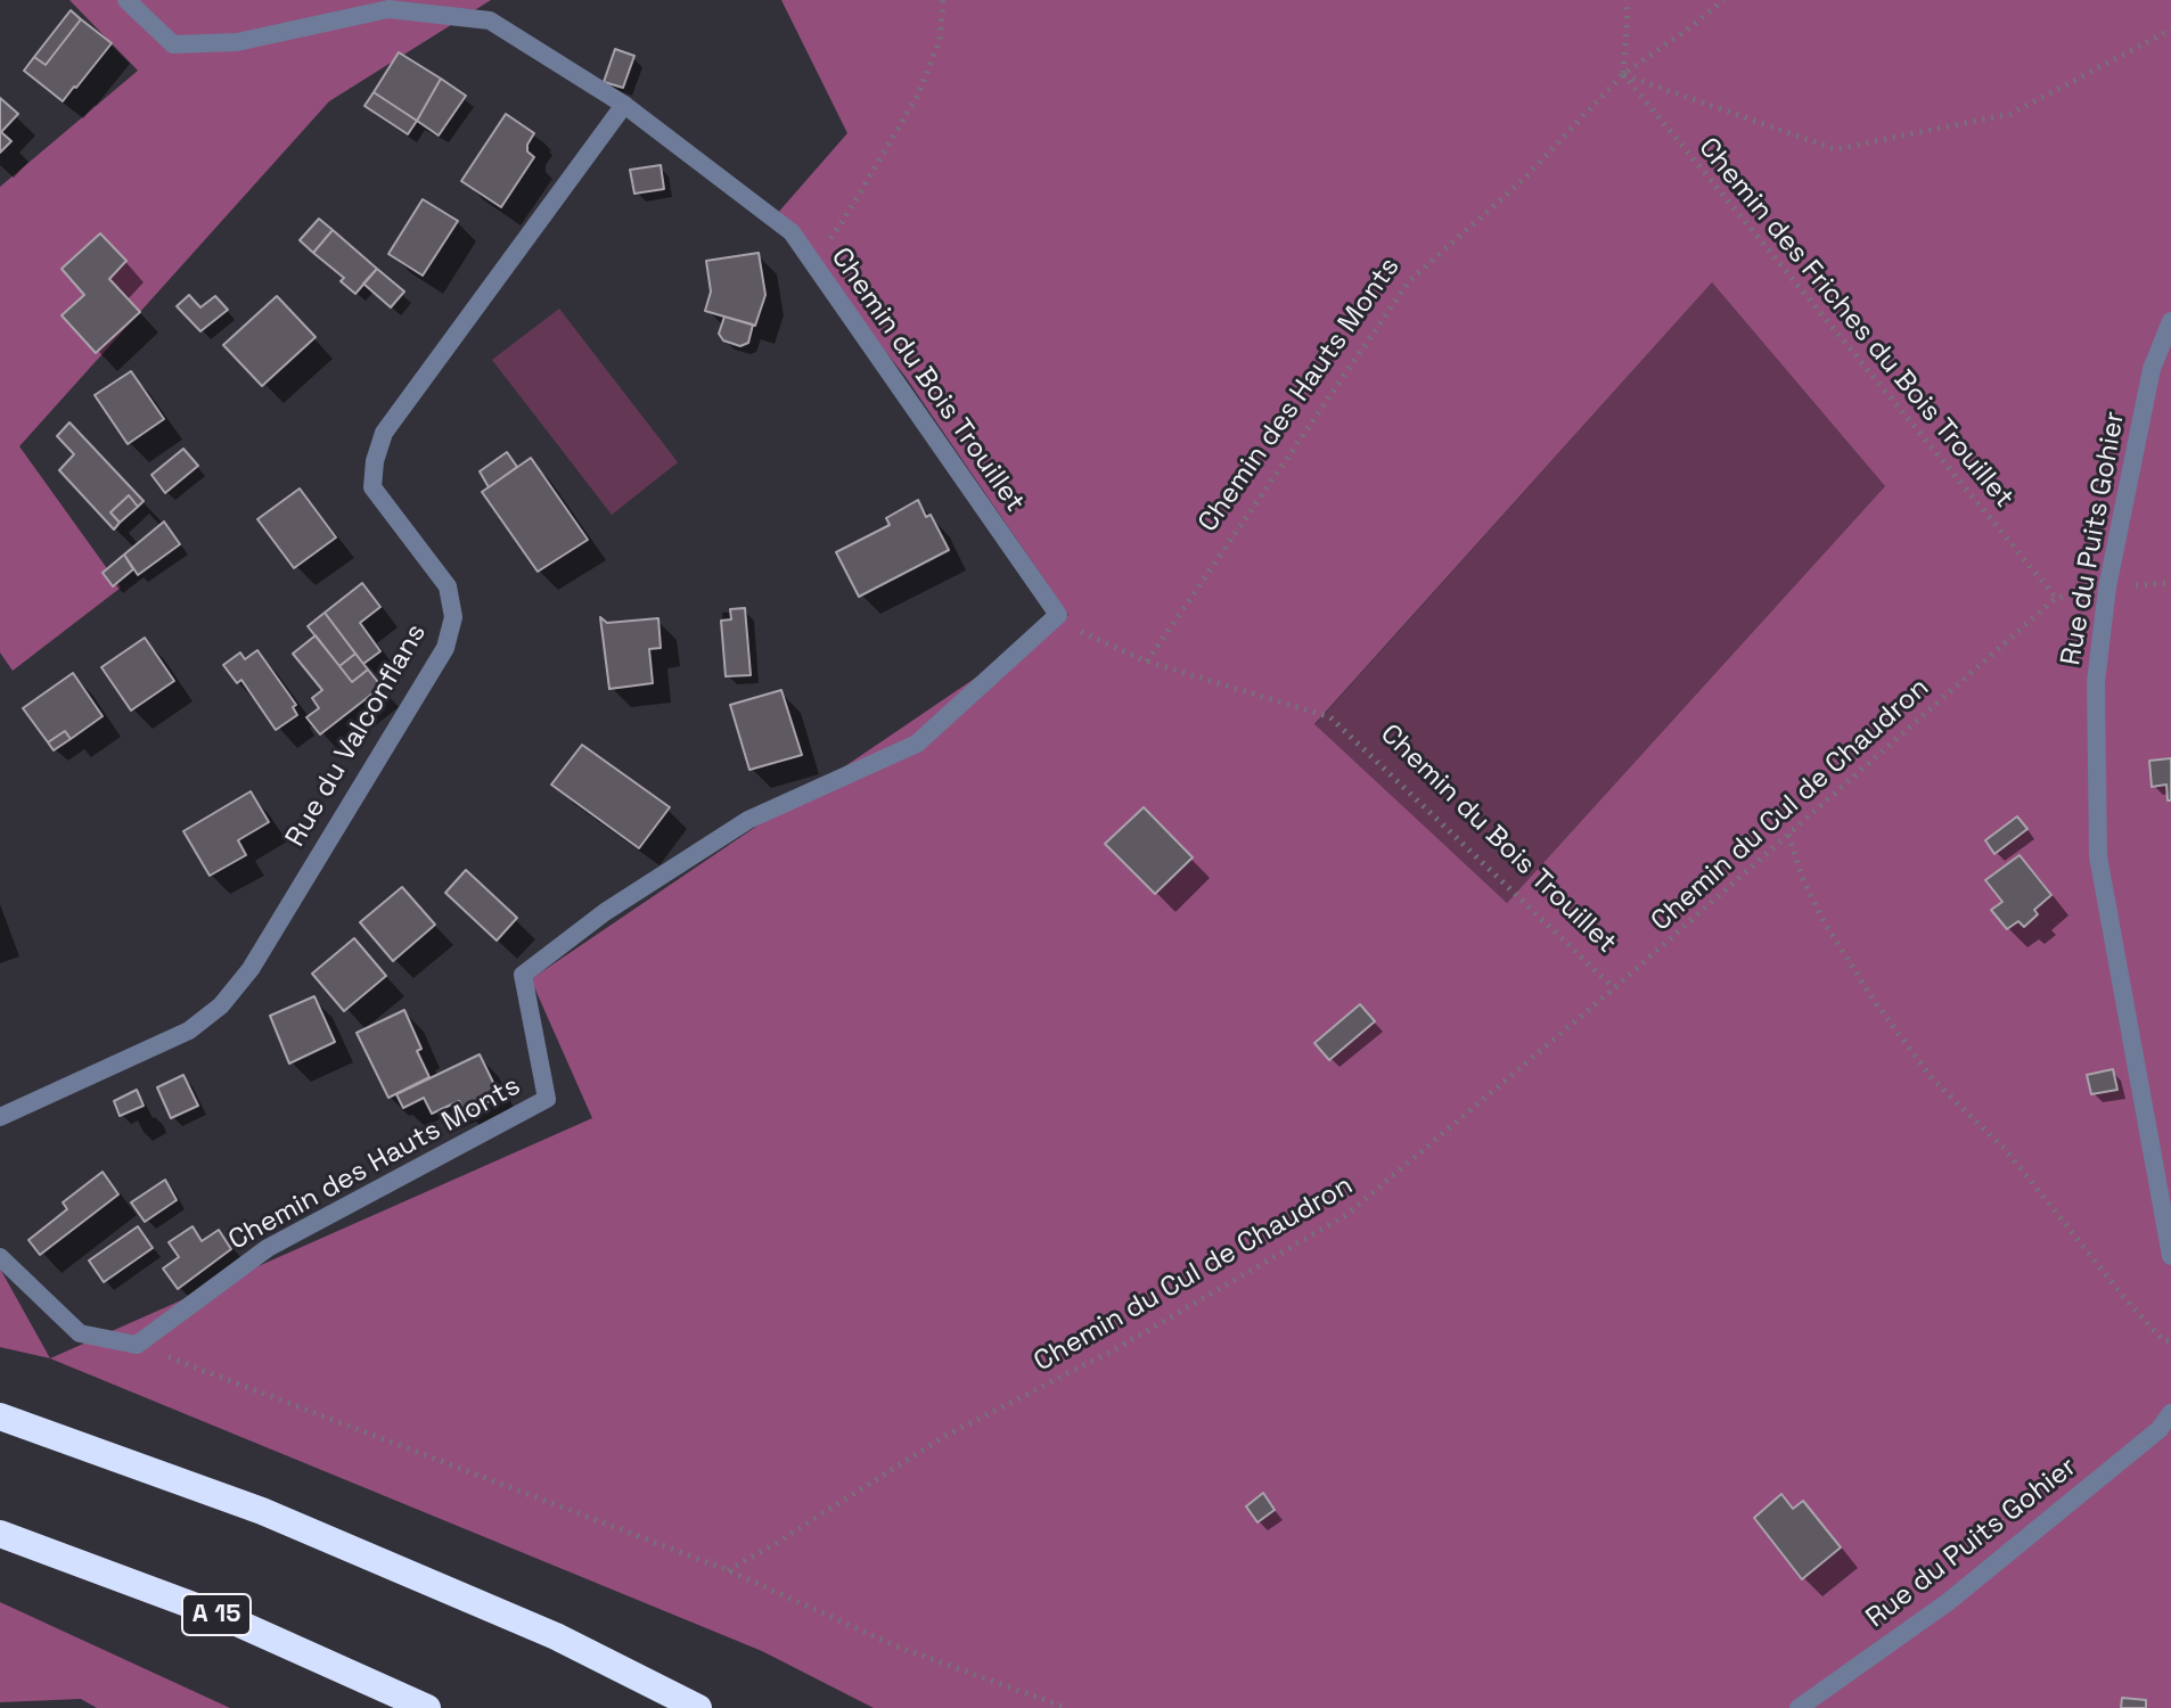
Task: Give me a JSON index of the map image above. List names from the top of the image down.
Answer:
{
  "streets": {
    "highway": ["A 15"],
    "street": [
      "Chemin du Bois Trouillet",
      "Chemin des Hauts Monts",
      "Rue du Puits Gohier",
      "Rue du Valconflans"
    ],
    "path": ["Chemin des Friches du Bois Trouillet", "Chemin du Cul de Chaudron"]
  },
  "crossings": [
    ["Chemin des Friches du Bois Trouillet", "Chemin des Hauts Monts"],
    ["Chemin des Friches du Bois Trouillet", "Chemin du Cul de Chaudron"],
    ["Chemin du Bois Trouillet", "Chemin des Hauts Monts"],
    ["Chemin du Bois Trouillet", "Rue du Valconflans"],
    ["Chemin du Bois Trouillet", "Chemin du Cul de Chaudron"]
  ]
}
